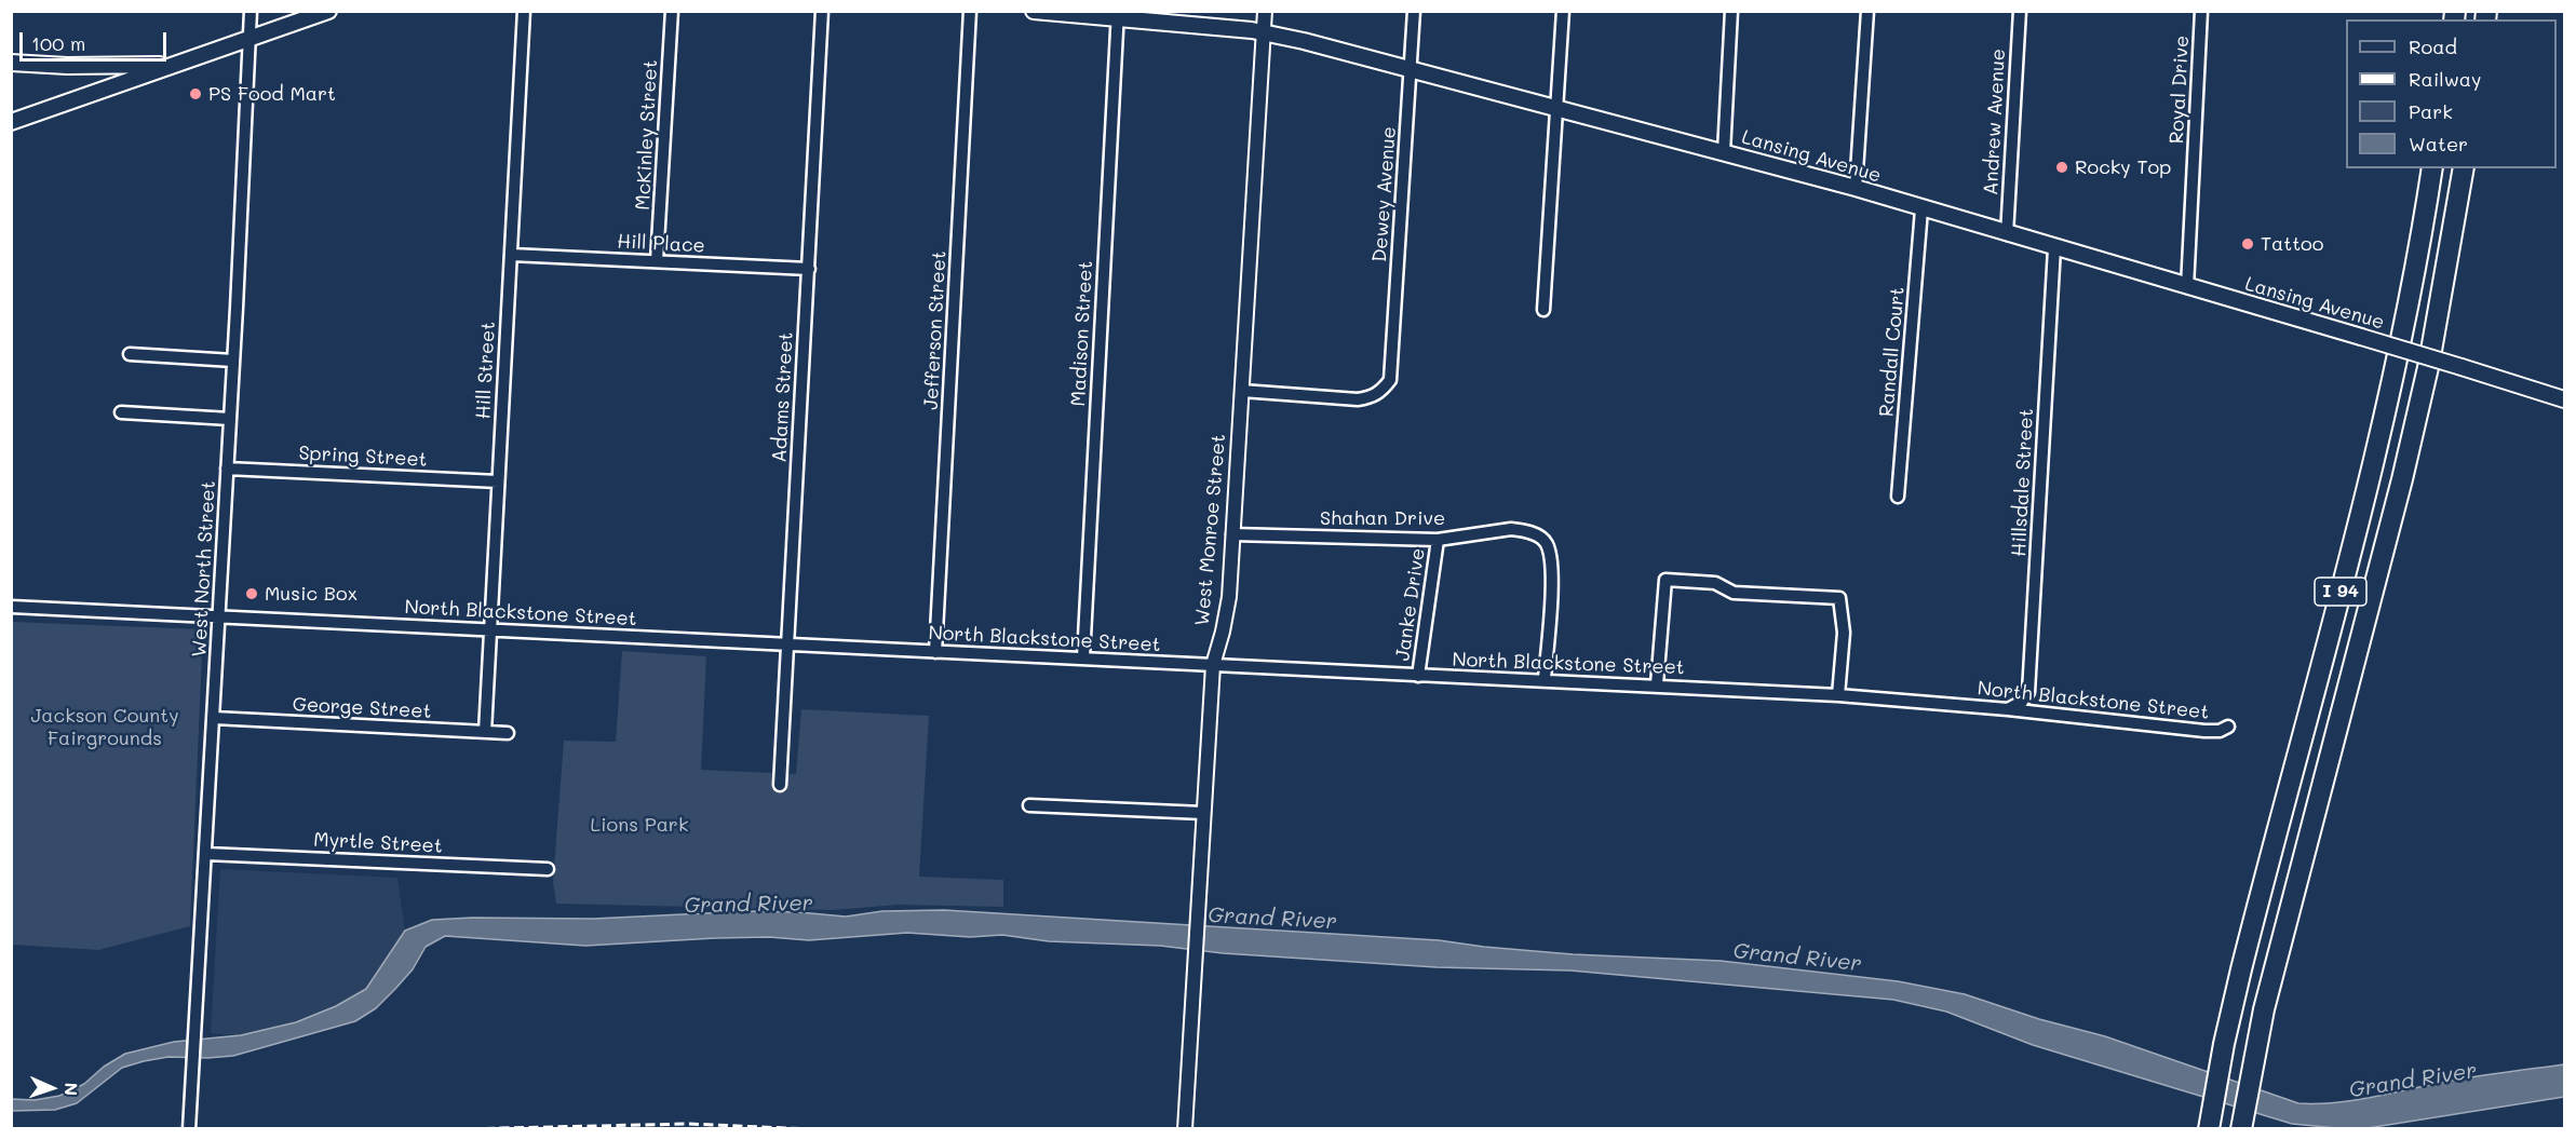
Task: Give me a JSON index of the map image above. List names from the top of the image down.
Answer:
{
  "streets": {
    "highway": ["I 94"],
    "main road": ["Lansing Avenue"],
    "street": [
      "Royal Drive",
      "Andrew Avenue",
      "McKinley Street",
      "Dewey Avenue",
      "Hill Place",
      "Jefferson Street",
      "Madison Street",
      "Randall Court",
      "Hill Street",
      "Adams Street",
      "Spring Street",
      "Hillsdale Street",
      "Shahan Drive",
      "West Monroe Street",
      "West North Street",
      "Janke Drive",
      "North Blackstone Street",
      "George Street",
      "Myrtle Street"
    ]
  },
  "crossings": [
    ["Royal Drive", "Lansing Avenue"],
    ["Andrew Avenue", "Lansing Avenue"],
    ["McKinley Street", "Hill Place"],
    ["Lansing Avenue", "Dewey Avenue"],
    ["Lansing Avenue", "Madison Street"],
    ["Lansing Avenue", "Randall Court"],
    ["Lansing Avenue", "Hillsdale Street"],
    ["Lansing Avenue", "West Monroe Street"],
    ["Dewey Avenue", "West Monroe Street"],
    ["Hill Place", "Hill Street"],
    ["Hill Place", "Adams Street"],
    ["Jefferson Street", "North Blackstone Street"],
    ["Madison Street", "North Blackstone Street"],
    ["Hill Street", "Spring Street"],
    ["Hill Street", "North Blackstone Street"],
    ["Hill Street", "George Street"],
    ["Adams Street", "North Blackstone Street"],
    ["Spring Street", "West North Street"],
    ["Hillsdale Street", "North Blackstone Street"],
    ["Shahan Drive", "West Monroe Street"],
    ["Shahan Drive", "Janke Drive"],
    ["Shahan Drive", "North Blackstone Street"],
    ["West Monroe Street", "North Blackstone Street"],
    ["West North Street", "North Blackstone Street"],
    ["West North Street", "George Street"],
    ["West North Street", "Myrtle Street"],
    ["Janke Drive", "North Blackstone Street"]
  ],
  "water": ["Grand River"],
  "parks": ["Jackson County Fairgrounds", "Lions Park"],
  "places": [
    "PS Food Mart",
    "Rocky Top",
    "Tattoo",
    "Music Box"
  ],
  "legend": [
    "Road",
    "Railway",
    "Park",
    "Water"
  ],
  "scale_bar": "100 m",
  "north": "right"
}
